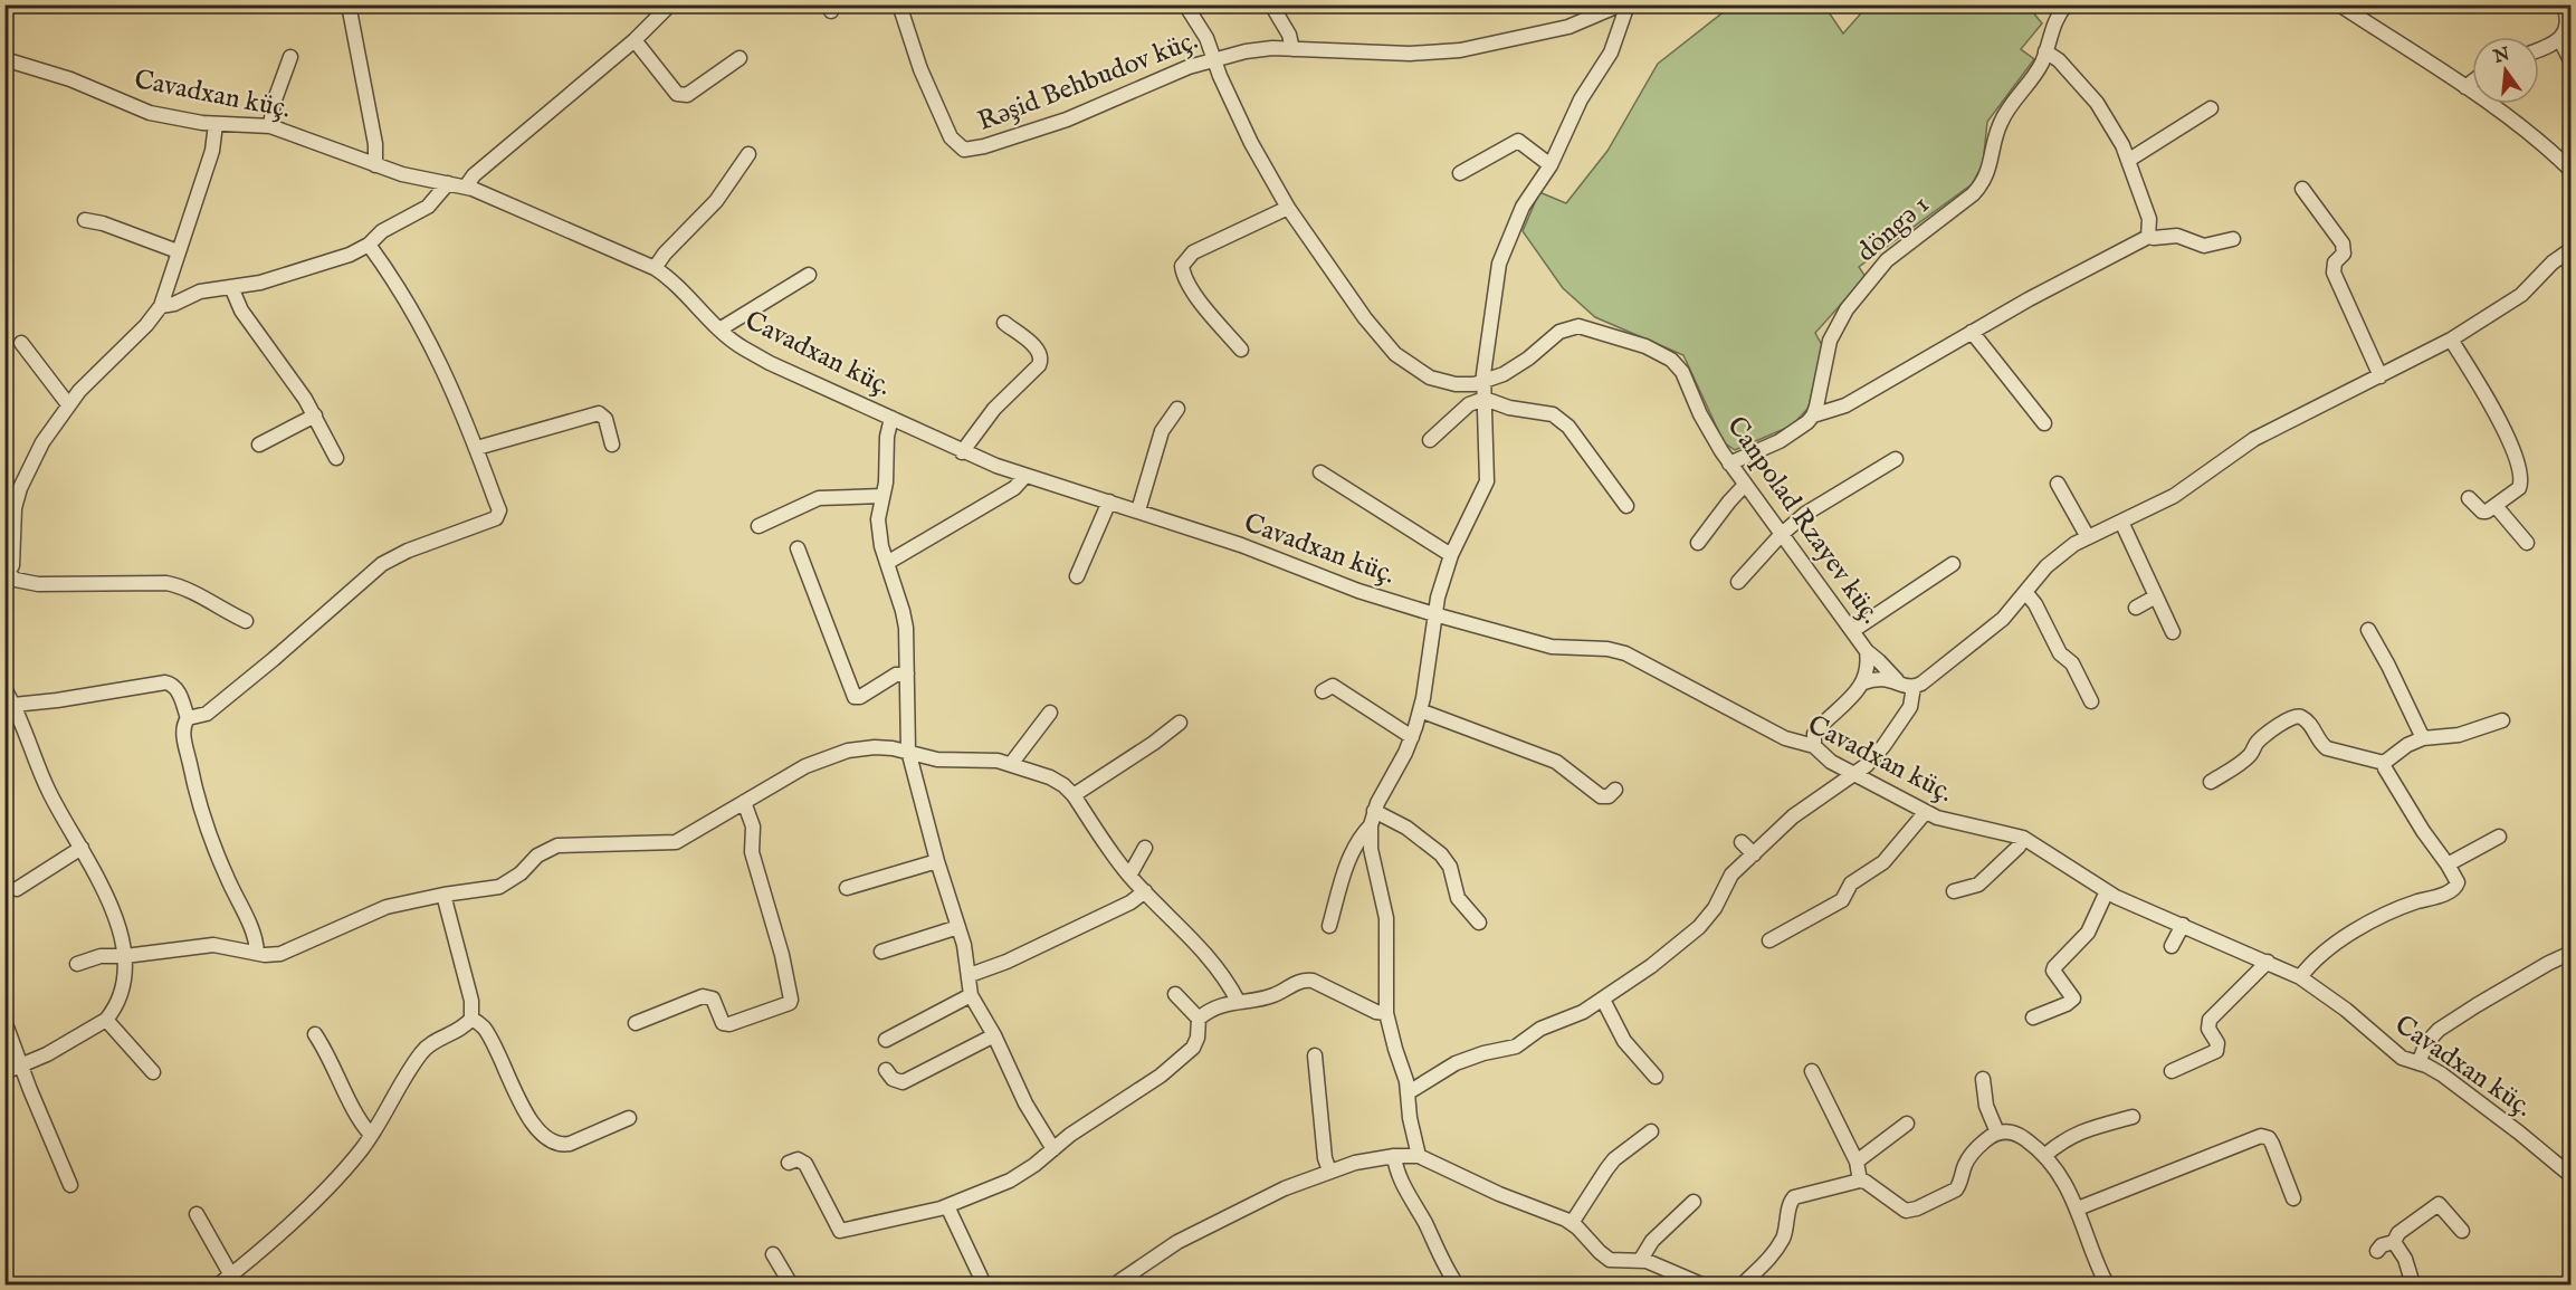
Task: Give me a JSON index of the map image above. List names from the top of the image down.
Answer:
{
  "streets": {
    "street": [
      "Rəşid Behbudov küç.",
      "Cavadxan küç.",
      "döngə 1",
      "Canpolad Rzayev küç."
    ]
  },
  "crossings": [
    ["Rəşid Behbudov küç.", "Canpolad Rzayev küç."]
  ],
  "north": "top"
}
